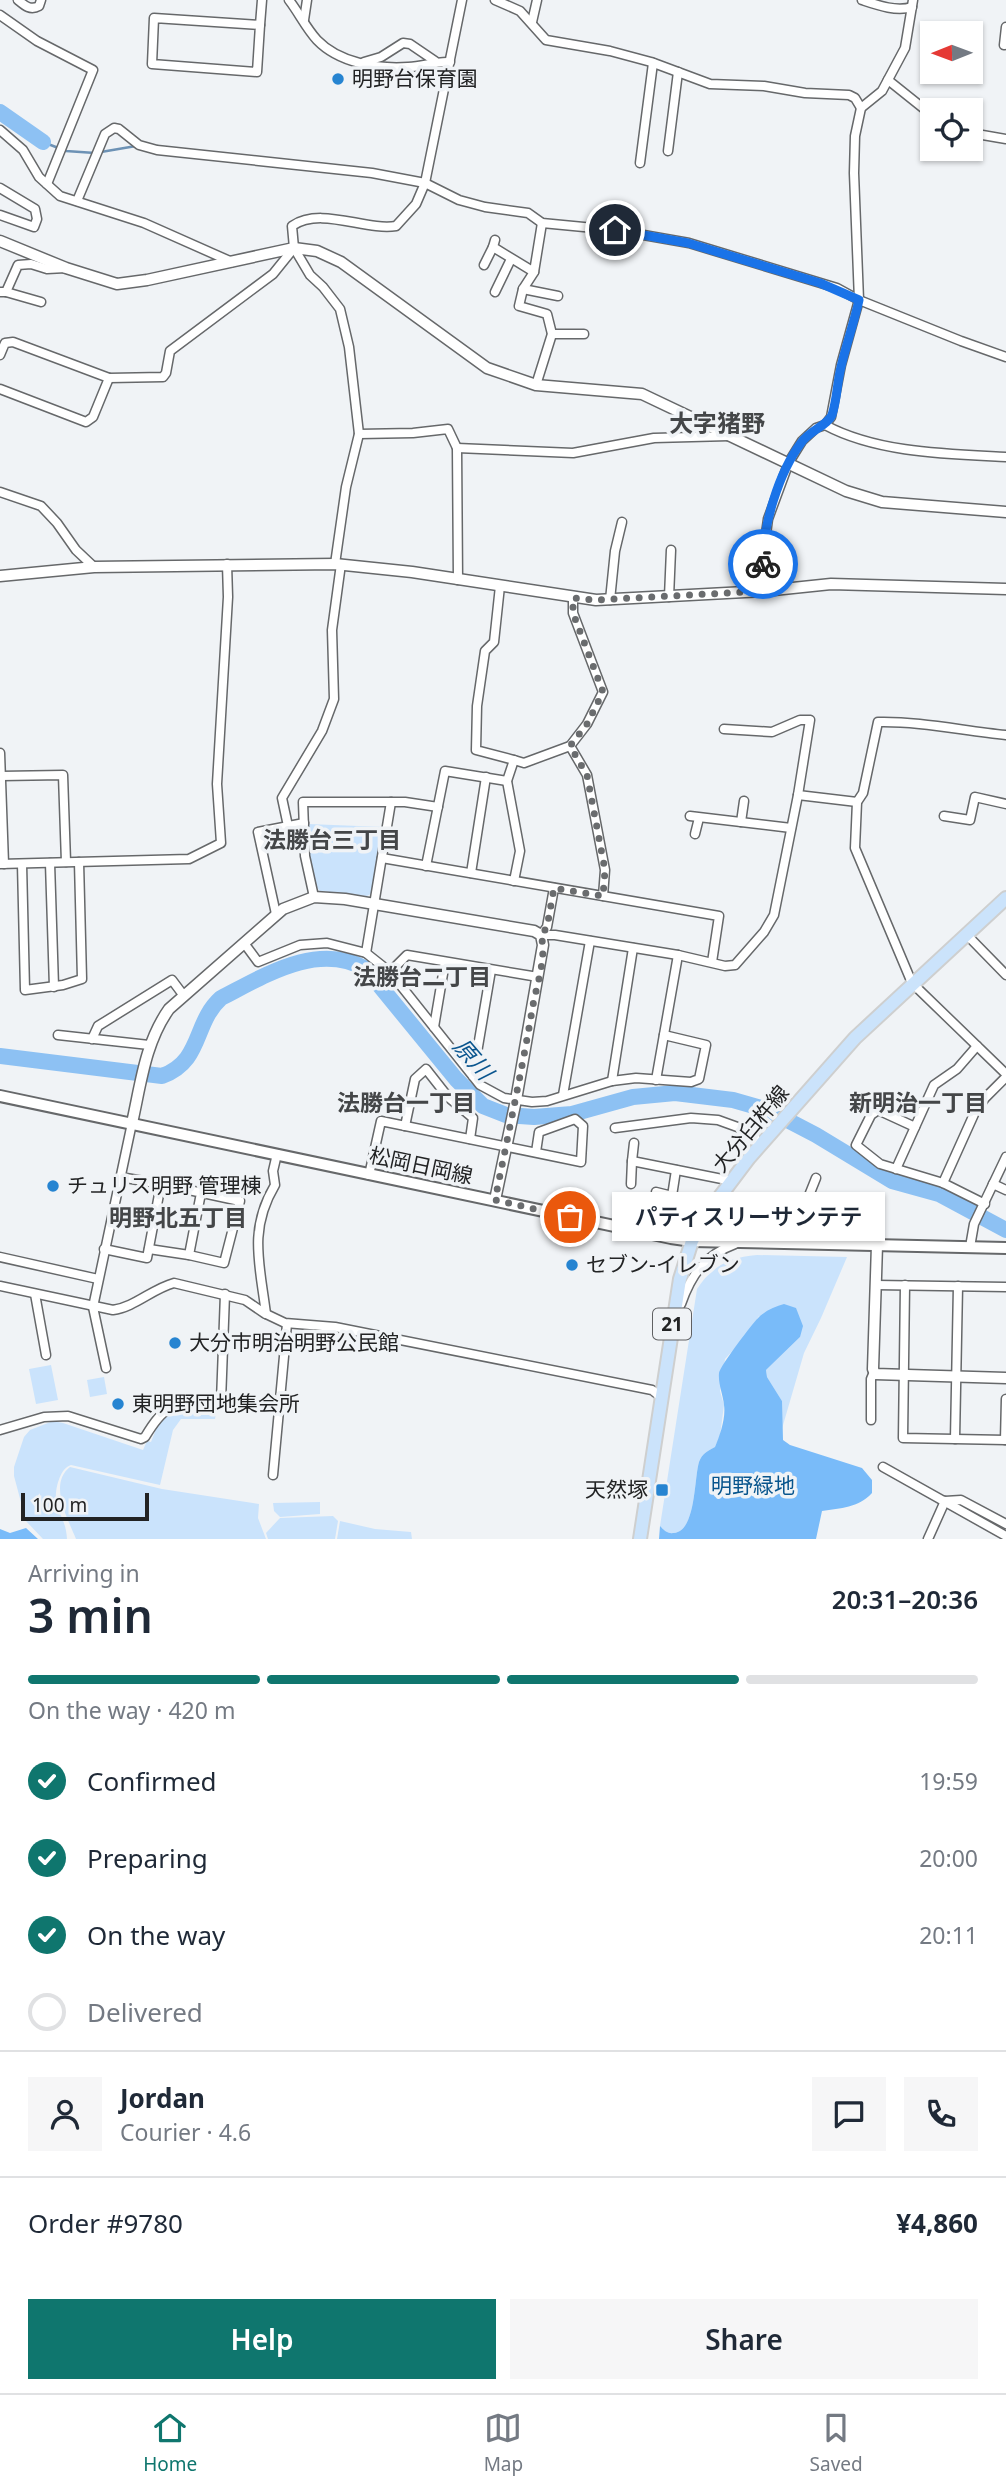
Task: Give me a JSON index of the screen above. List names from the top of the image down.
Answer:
{
  "streets": {
    "main road": ["大分臼杵線", "松岡日岡線", "21"]
  },
  "crossings": [
    ["大分臼杵線", "松岡日岡線"]
  ],
  "districts": [
    "大字猪野",
    "法勝台三丁目",
    "法勝台二丁目",
    "法勝台一丁目",
    "新明治一丁目",
    "明野北五丁目"
  ],
  "water": ["原川"],
  "parks": ["明野緑地"],
  "places": {
    "other": [
      "明野台保育園",
      "チュリス明野 管理棟",
      "パティスリーサンテテ",
      "セブン-イレブン",
      "大分市明治明野公民館",
      "東明野団地集会所"
    ],
    "transit": ["天然塚"]
  },
  "scale_bar": "100 m",
  "north": "left",
  "page": {
    "bubble": "パティスリーサンテテ",
    "scale": "100 m",
    "heading": ["3 min", "Arriving in", "20:31–20:36"],
    "panel": [
      "Jordan",
      "Courier · 4.6",
      "Order #9780",
      "¥4,860"
    ],
    "bar": "On the way · 420 m",
    "list": [
      ["Confirmed", "19:59"],
      ["Preparing", "20:00"],
      ["On the way", "20:11"],
      "Delivered"
    ],
    "buttons": ["Help", "Share"],
    "tabs": ["Home", "Map", "Saved"]
  }
}
